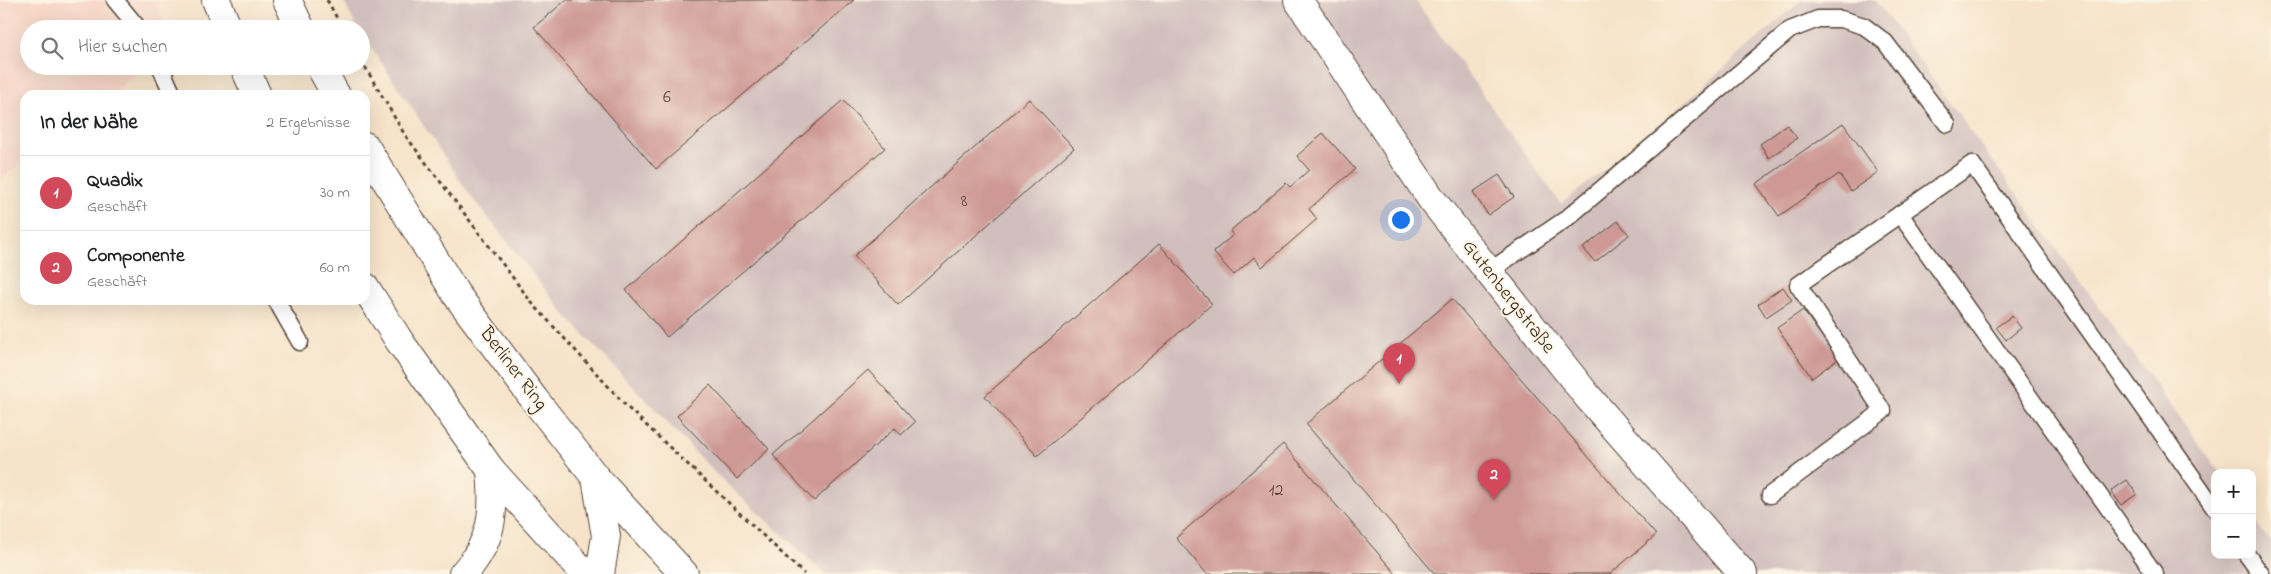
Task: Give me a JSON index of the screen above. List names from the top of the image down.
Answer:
{
  "streets": {
    "main road": ["Gutenbergstraße", "Berliner Ring"]
  },
  "house_numbers": ["6", "8", "12"],
  "page": {
    "search": "Hier suchen",
    "heading": ["In der Nähe", "2 Ergebnisse"],
    "list": [
      {
        "mark": "1",
        "name": "Quadix",
        "note": "Geschäft",
        "value": "30 m"
      },
      {
        "mark": "2",
        "name": "Componente",
        "note": "Geschäft",
        "value": "60 m"
      }
    ],
    "pins": ["1", "2"],
    "map_buttons": ["+", "−"]
  }
}
